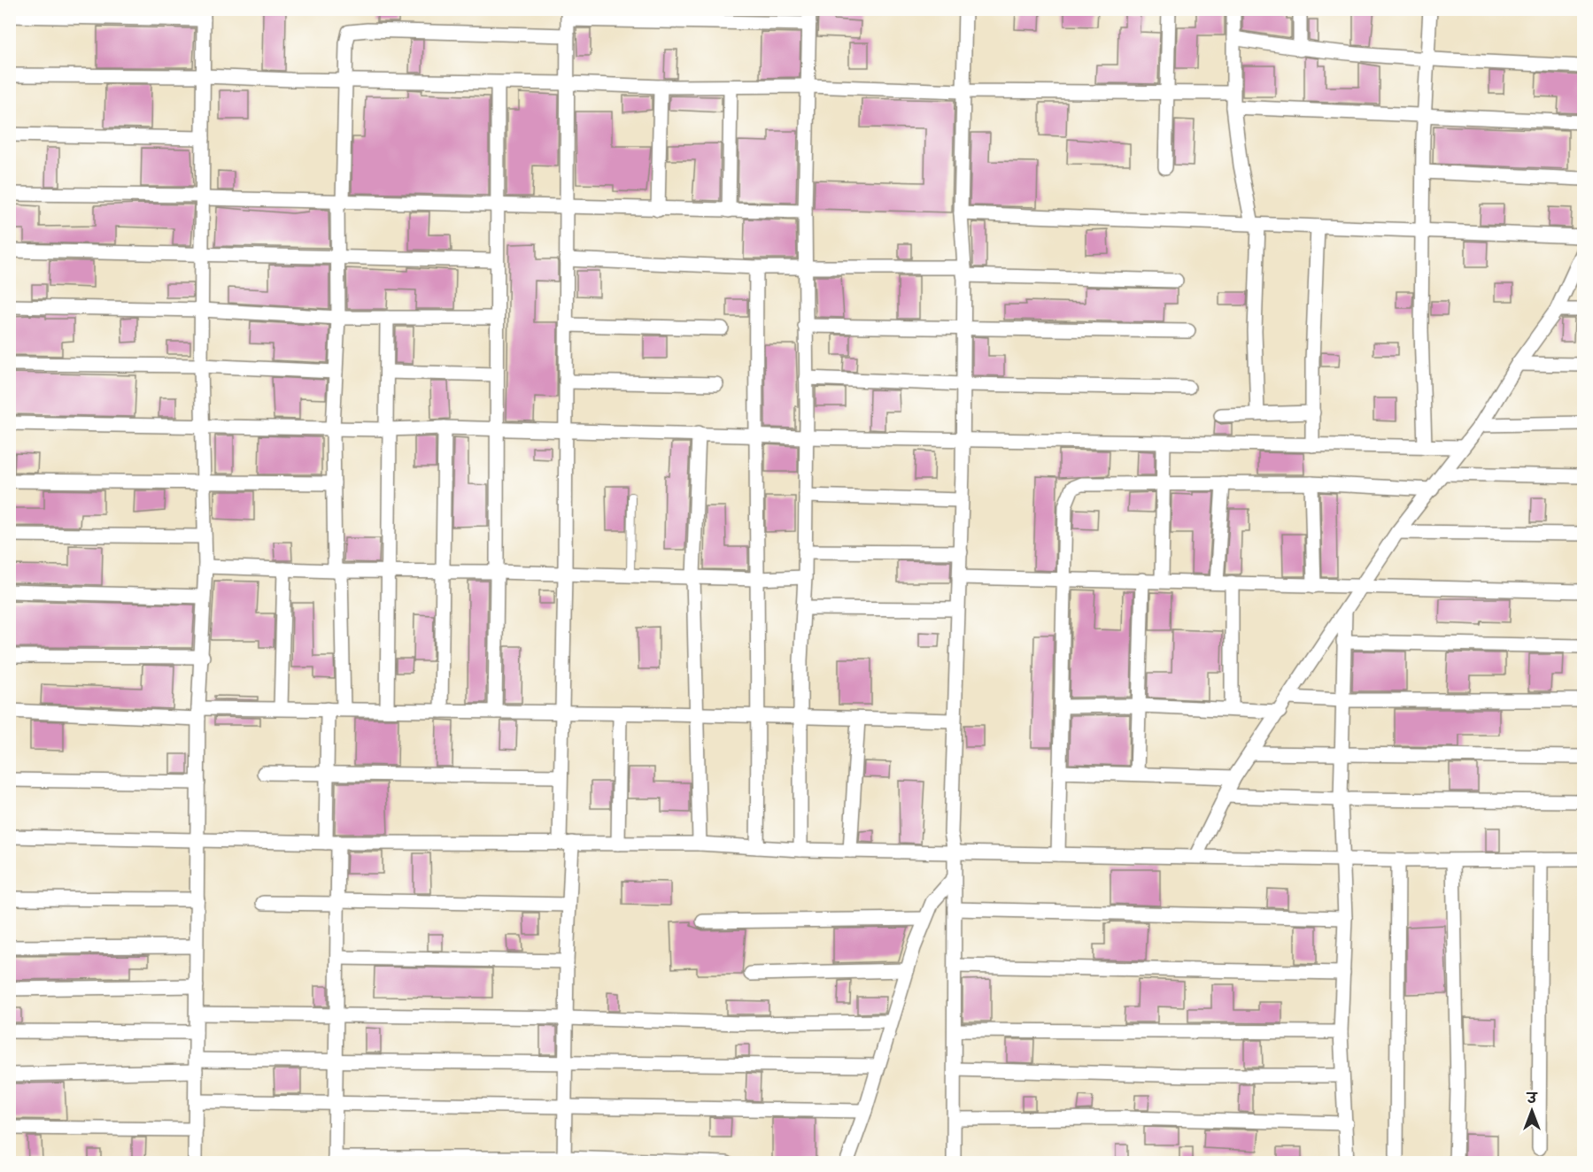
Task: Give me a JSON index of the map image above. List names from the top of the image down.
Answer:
{
  "north": "top"
}
